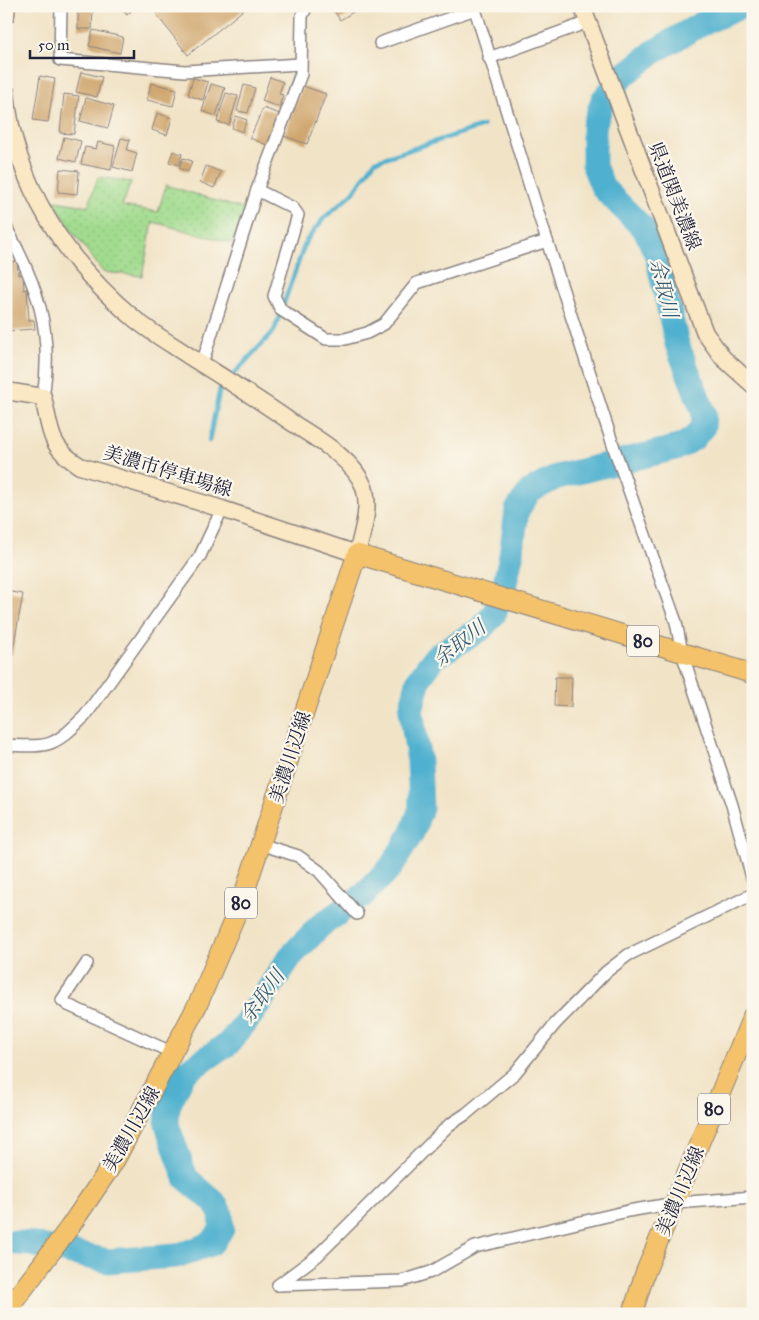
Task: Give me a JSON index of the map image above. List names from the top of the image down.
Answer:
{
  "streets": {
    "main road": [
      "県道関美濃線",
      "美濃市停車場線",
      "80",
      "美濃川辺線"
    ]
  },
  "crossings": [
    ["美濃市停車場線", "80"],
    ["美濃市停車場線", "美濃川辺線"],
    ["80", "美濃川辺線"]
  ],
  "water": ["余取川"],
  "scale_bar": "50 m"
}
